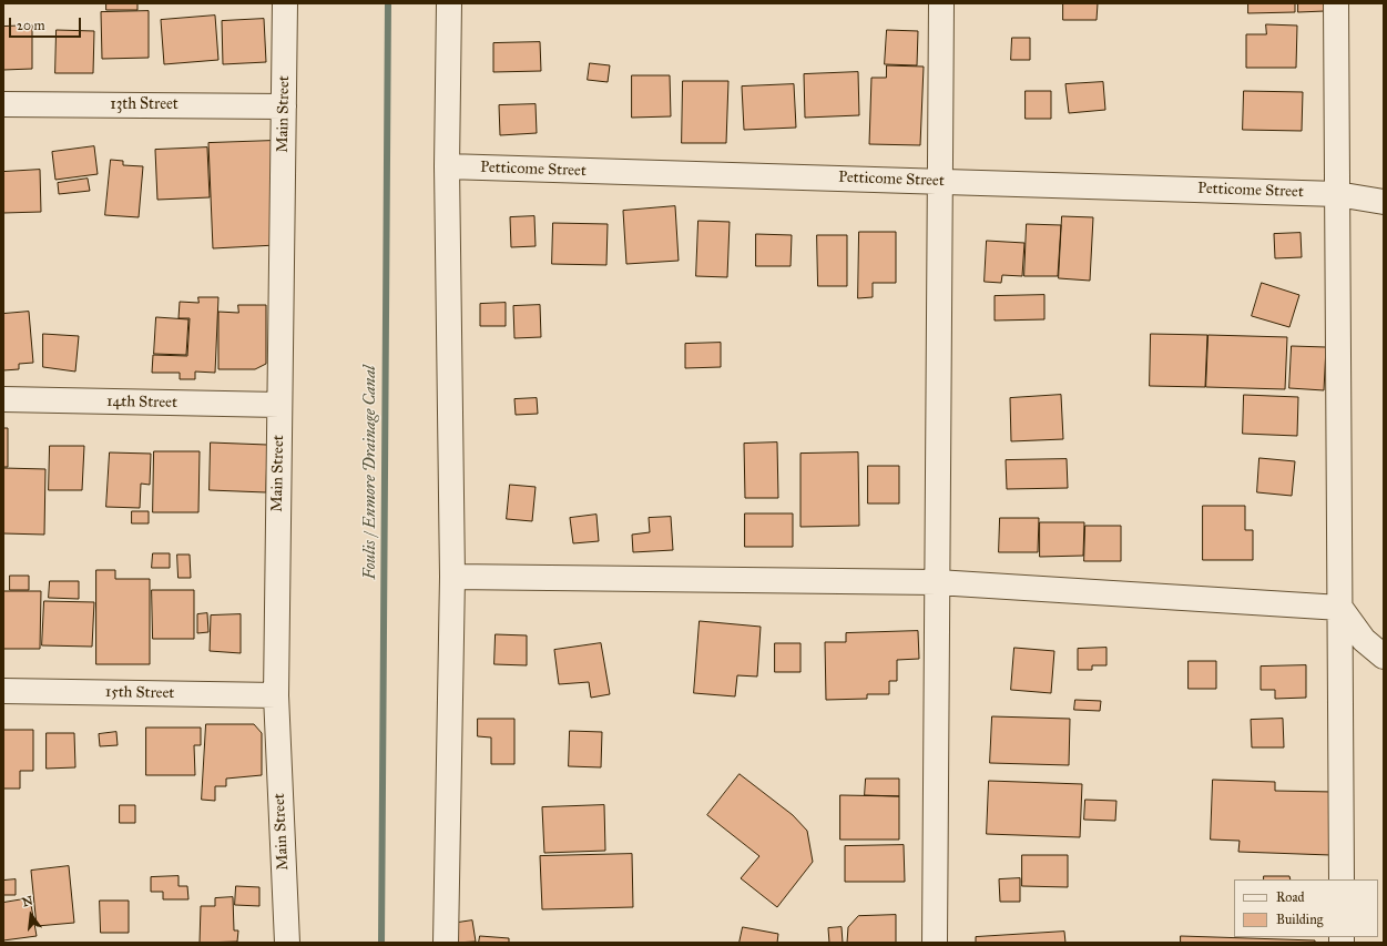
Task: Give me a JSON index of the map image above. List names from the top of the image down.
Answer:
{
  "streets": {
    "street": [
      "13th Street",
      "Main Street",
      "Petticome Street",
      "14th Street",
      "15th Street"
    ]
  },
  "crossings": [
    ["13th Street", "Main Street"],
    ["Main Street", "14th Street"],
    ["Main Street", "15th Street"]
  ],
  "water": ["Foulis / Enmore Drainage Canal"],
  "legend": ["Road", "Building"],
  "scale_bar": "20 m",
  "north": "top"
}
